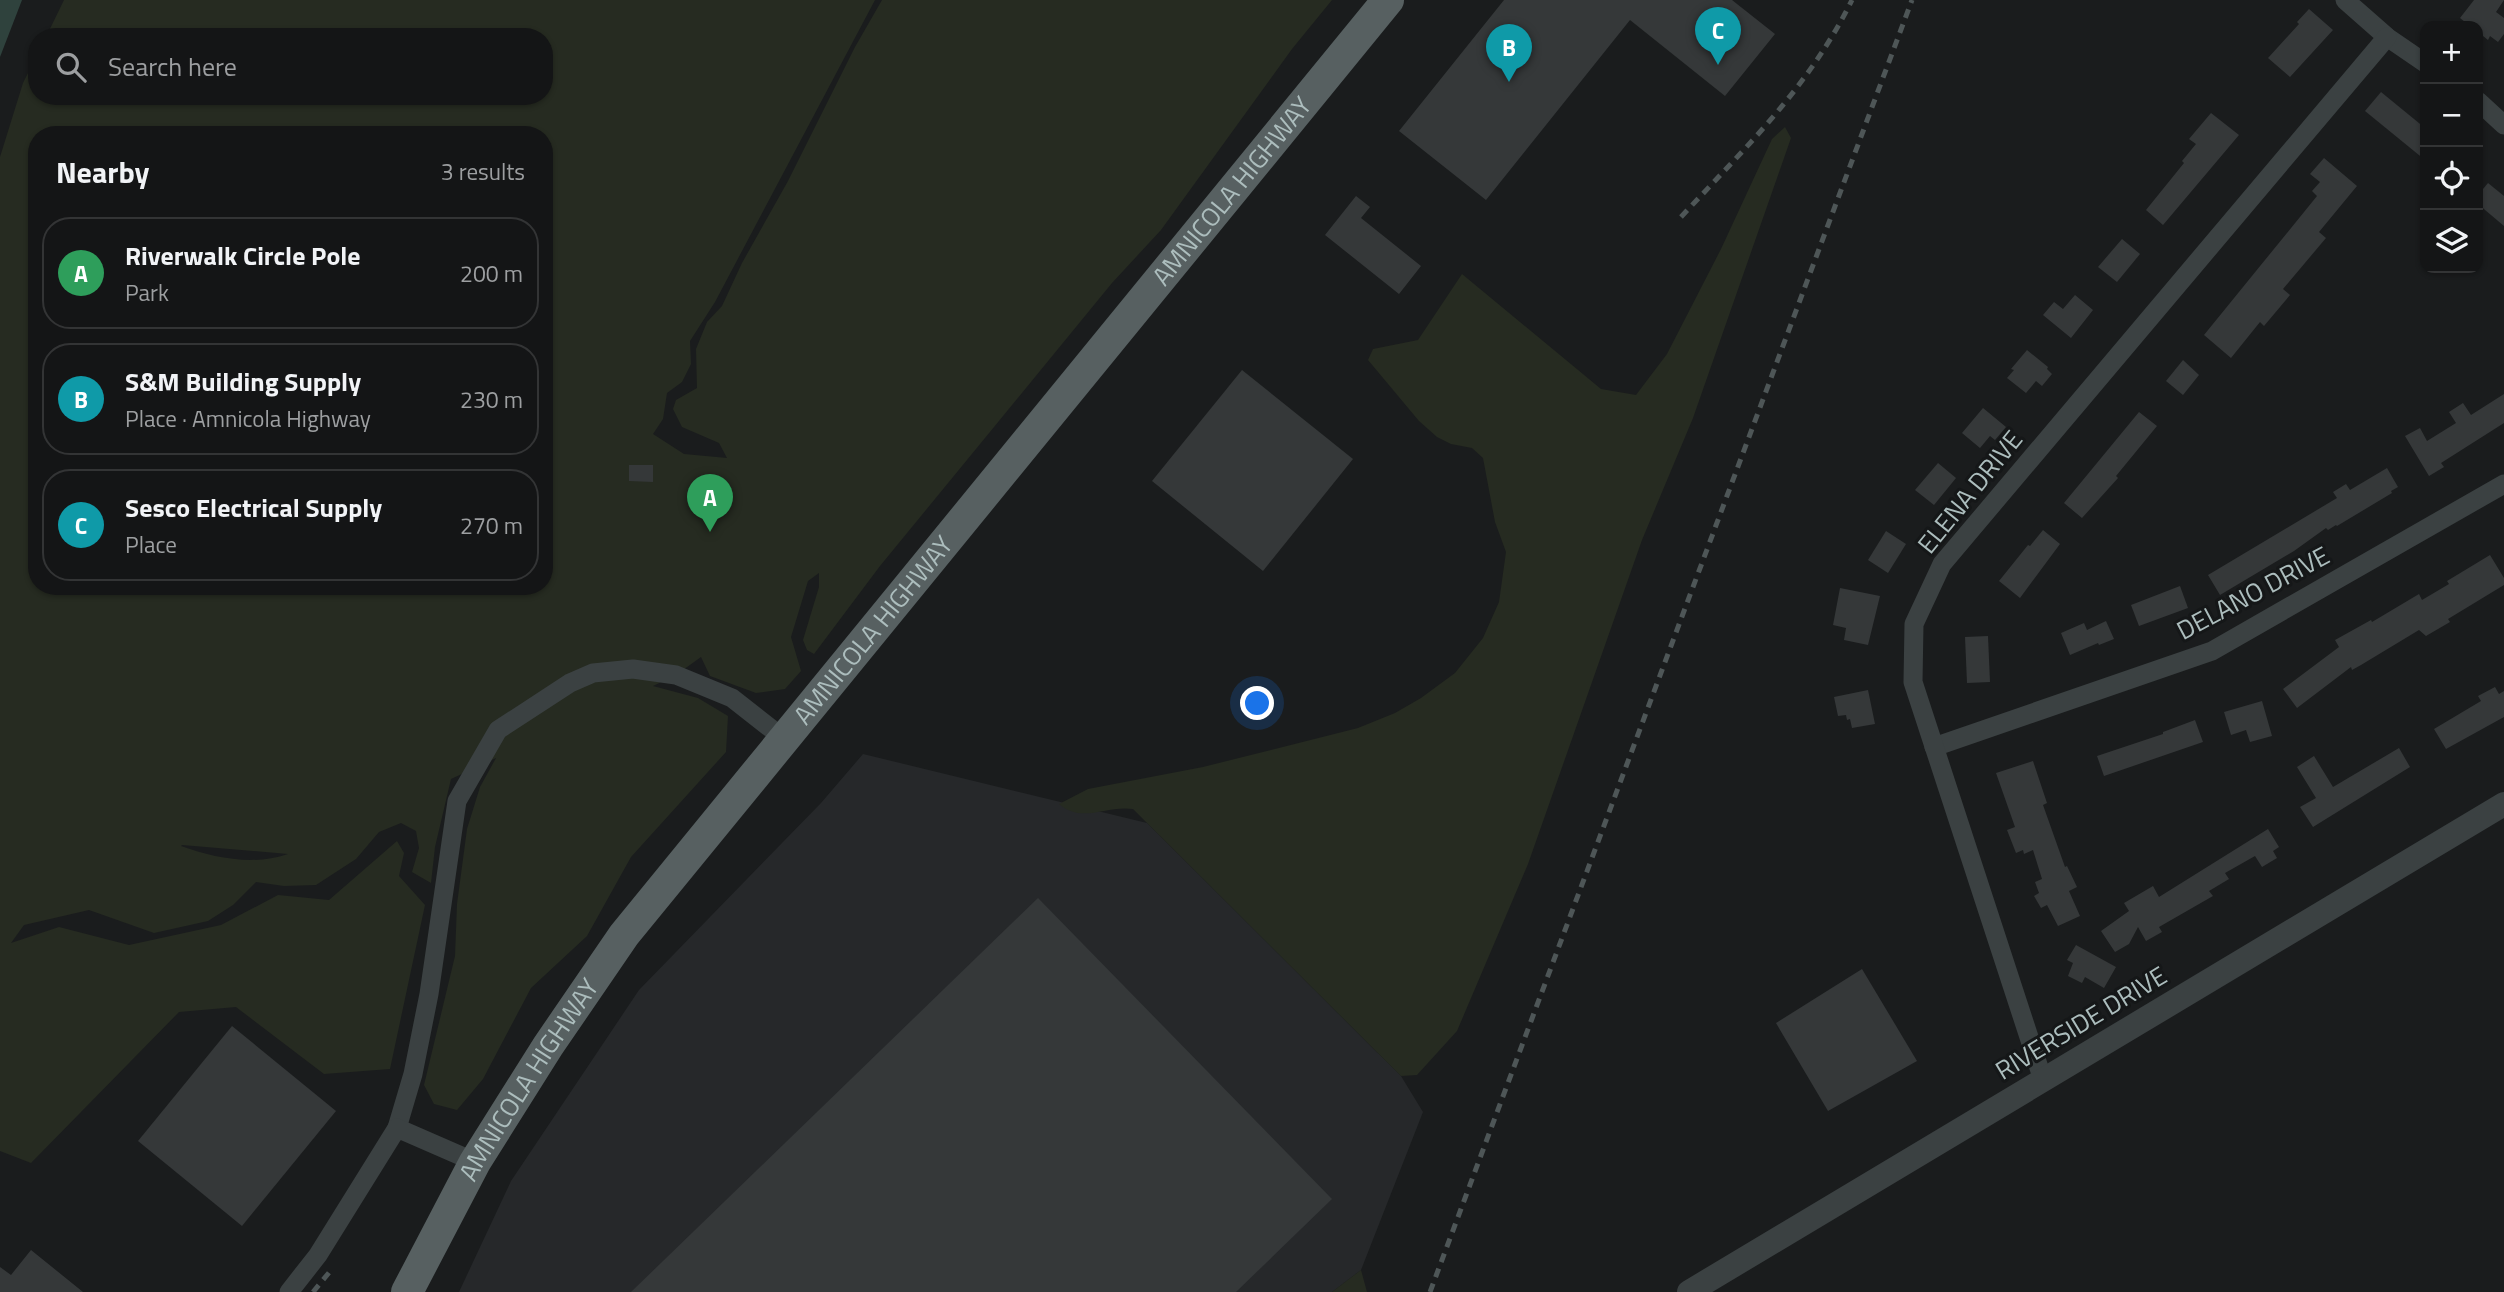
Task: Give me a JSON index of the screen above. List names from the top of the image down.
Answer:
{
  "streets": {
    "main road": ["AMNICOLA HIGHWAY"],
    "street": ["ELENA DRIVE", "DELANO DRIVE", "RIVERSIDE DRIVE"]
  },
  "crossings": [
    ["ELENA DRIVE", "DELANO DRIVE"],
    ["ELENA DRIVE", "RIVERSIDE DRIVE"]
  ],
  "page": {
    "pins": ["C", "B", "A"],
    "map_buttons": ["+", "−"],
    "search": "Search here",
    "heading": ["Nearby", "3 results"],
    "list": [
      {
        "mark": "A",
        "name": "Riverwalk Circle Pole",
        "note": "Park",
        "value": "200 m"
      },
      {
        "mark": "B",
        "name": "S&M Building Supply",
        "note": "Place · Amnicola Highway",
        "value": "230 m"
      },
      {
        "mark": "C",
        "name": "Sesco Electrical Supply",
        "note": "Place",
        "value": "270 m"
      }
    ]
  }
}
